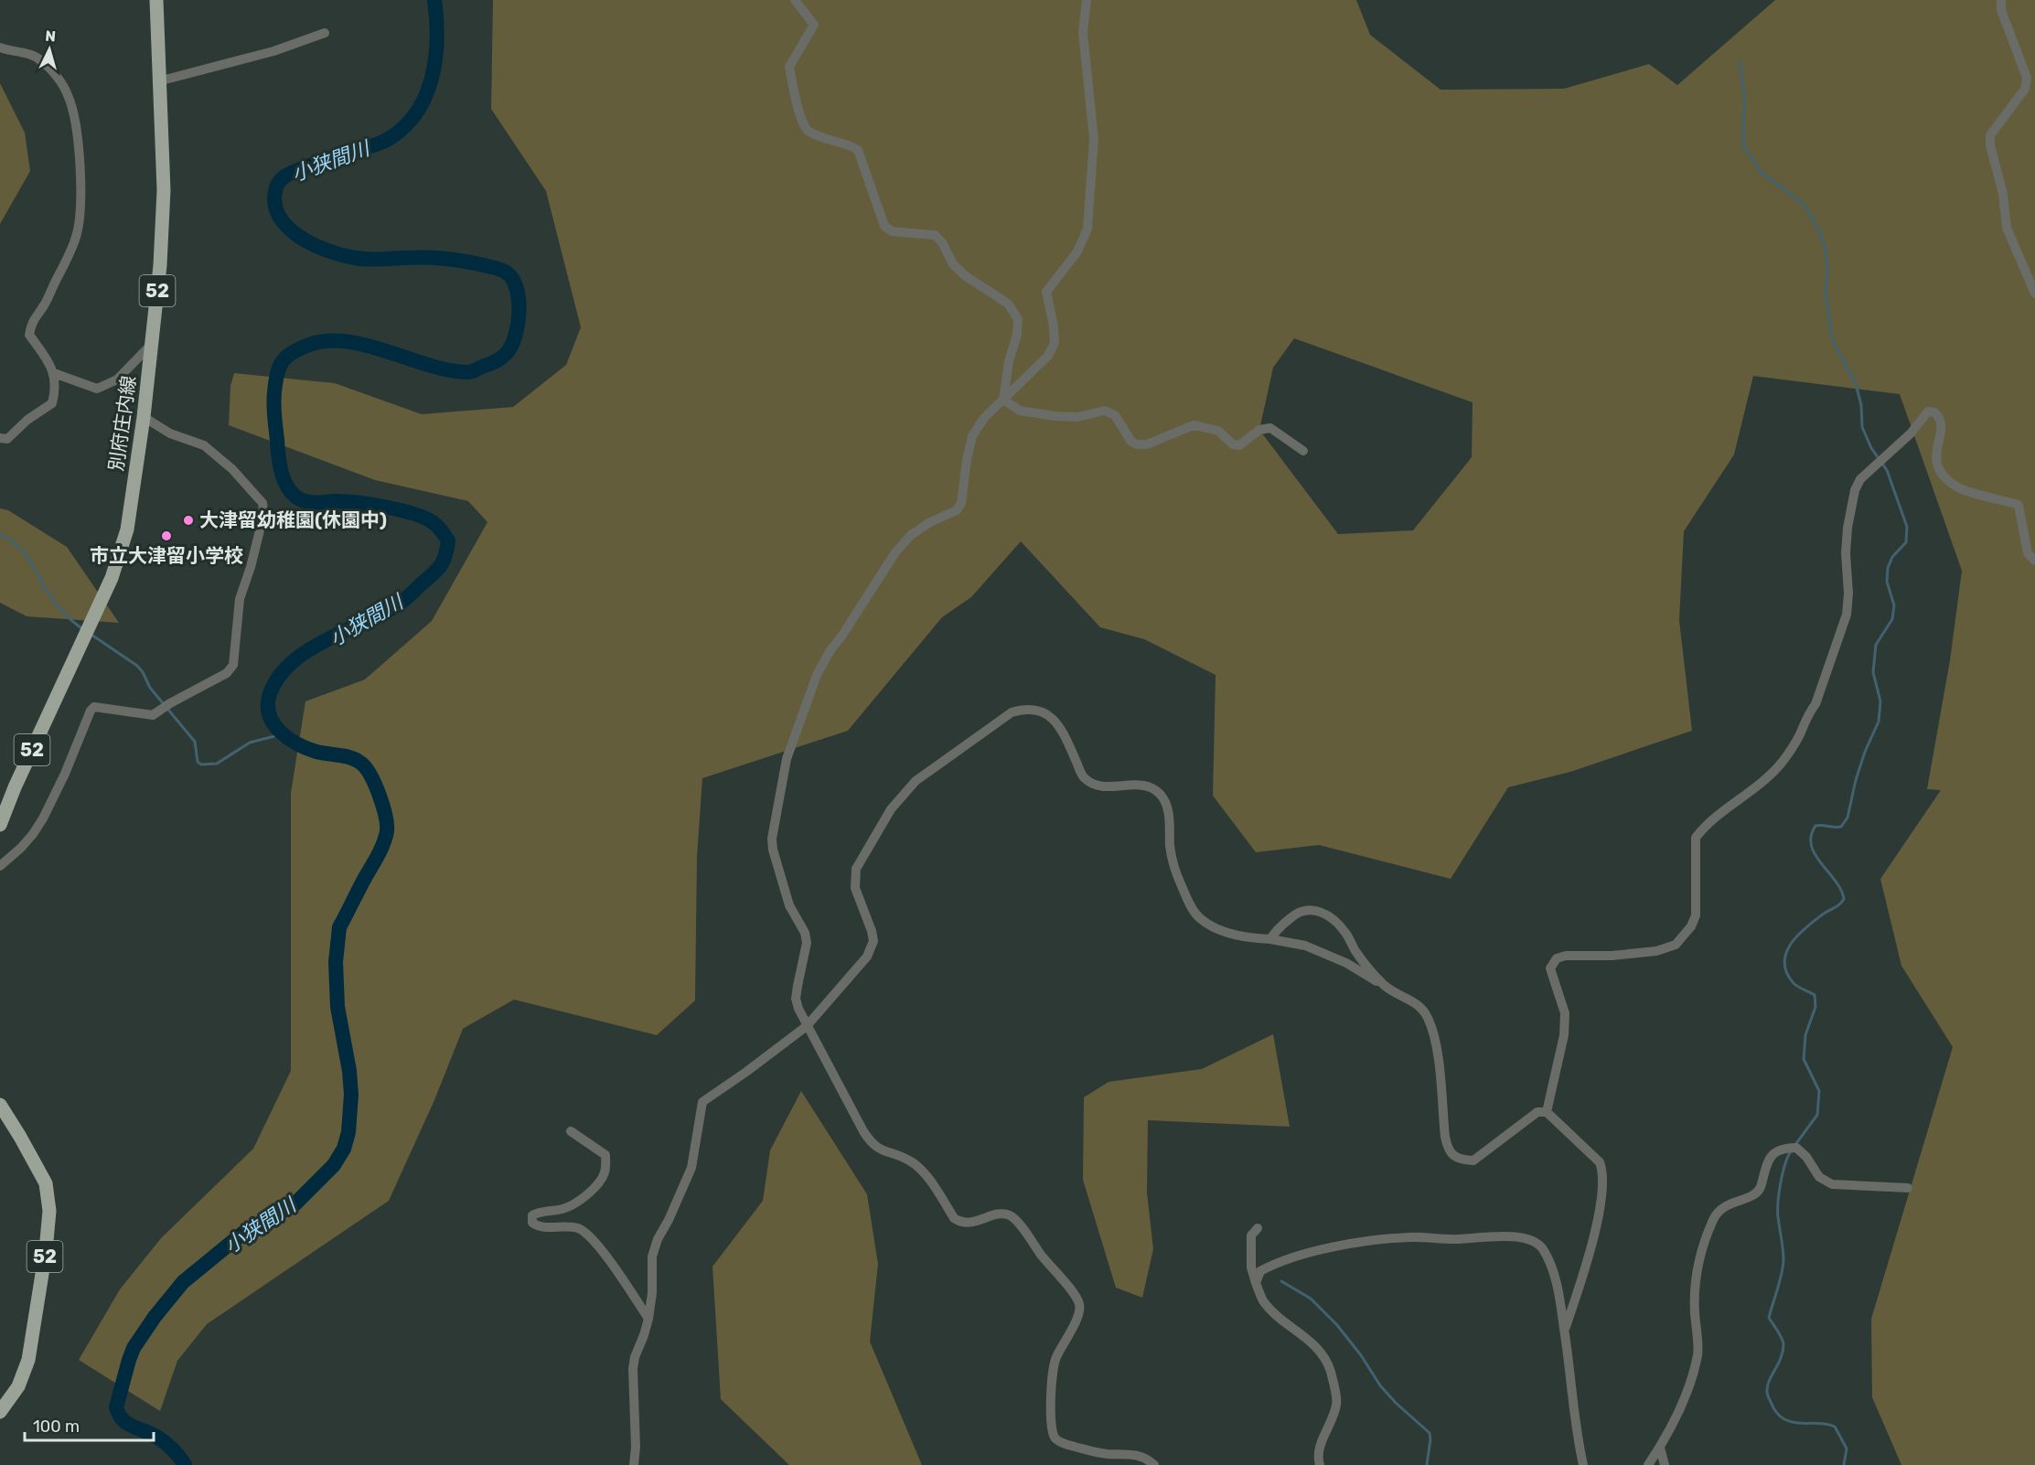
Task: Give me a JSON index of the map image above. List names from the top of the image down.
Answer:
{
  "streets": {
    "main road": ["52", "別府庄内線"]
  },
  "water": ["小狭間川"],
  "places": ["大津留幼稚園(休園中)", "市立大津留小学校"],
  "scale_bar": "100 m",
  "north": "top"
}
